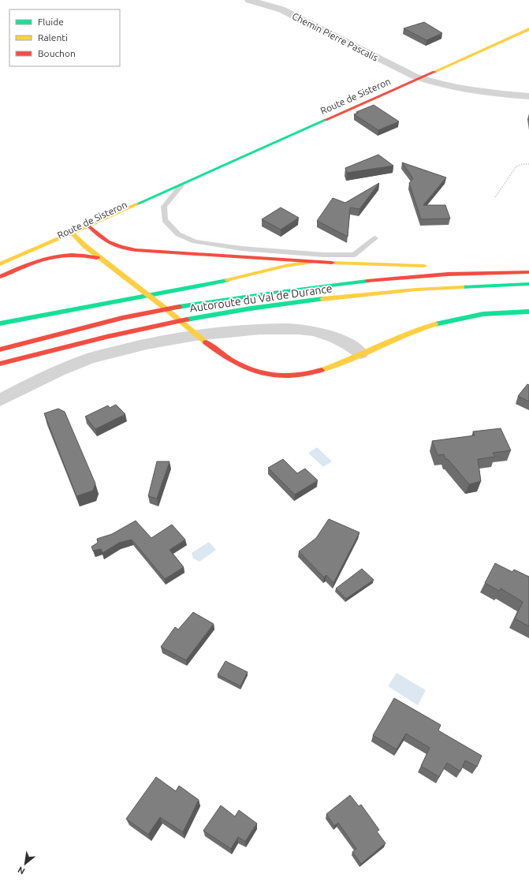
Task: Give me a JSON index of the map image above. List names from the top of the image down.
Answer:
{
  "streets": {
    "main road": ["Route de Sisteron", "Autoroute du Val de Durance"],
    "street": ["Chemin Pierre Pascalis"]
  },
  "crossings": [
    ["Chemin Pierre Pascalis", "Route de Sisteron"]
  ],
  "legend": ["Fluide", "Ralenti", "Bouchon"],
  "north": "bottom left"
}
